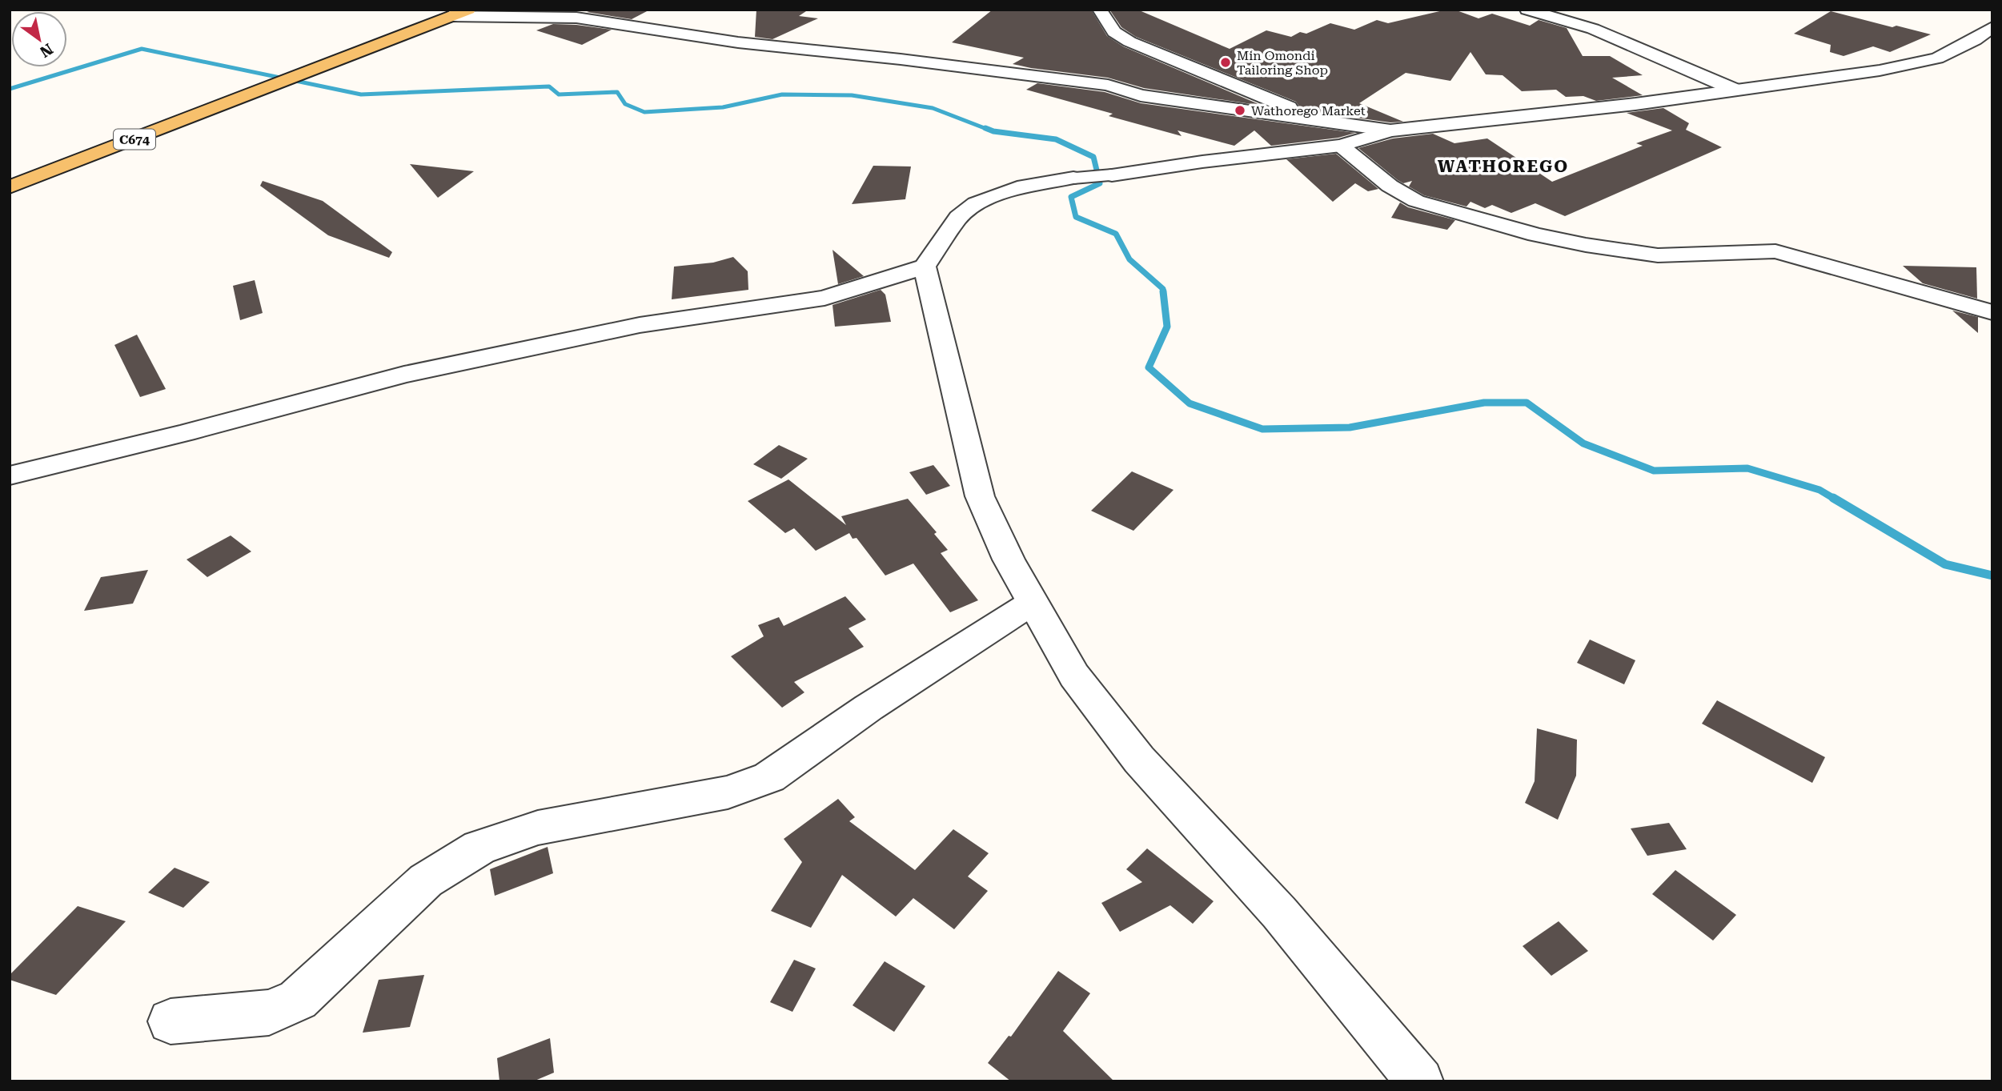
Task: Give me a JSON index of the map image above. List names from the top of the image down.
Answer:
{
  "streets": {
    "main road": ["C674"]
  },
  "districts": ["WATHOREGO"],
  "places": ["Min Omondi Tailoring Shop", "Wathorego Market"],
  "north": "bottom right"
}
